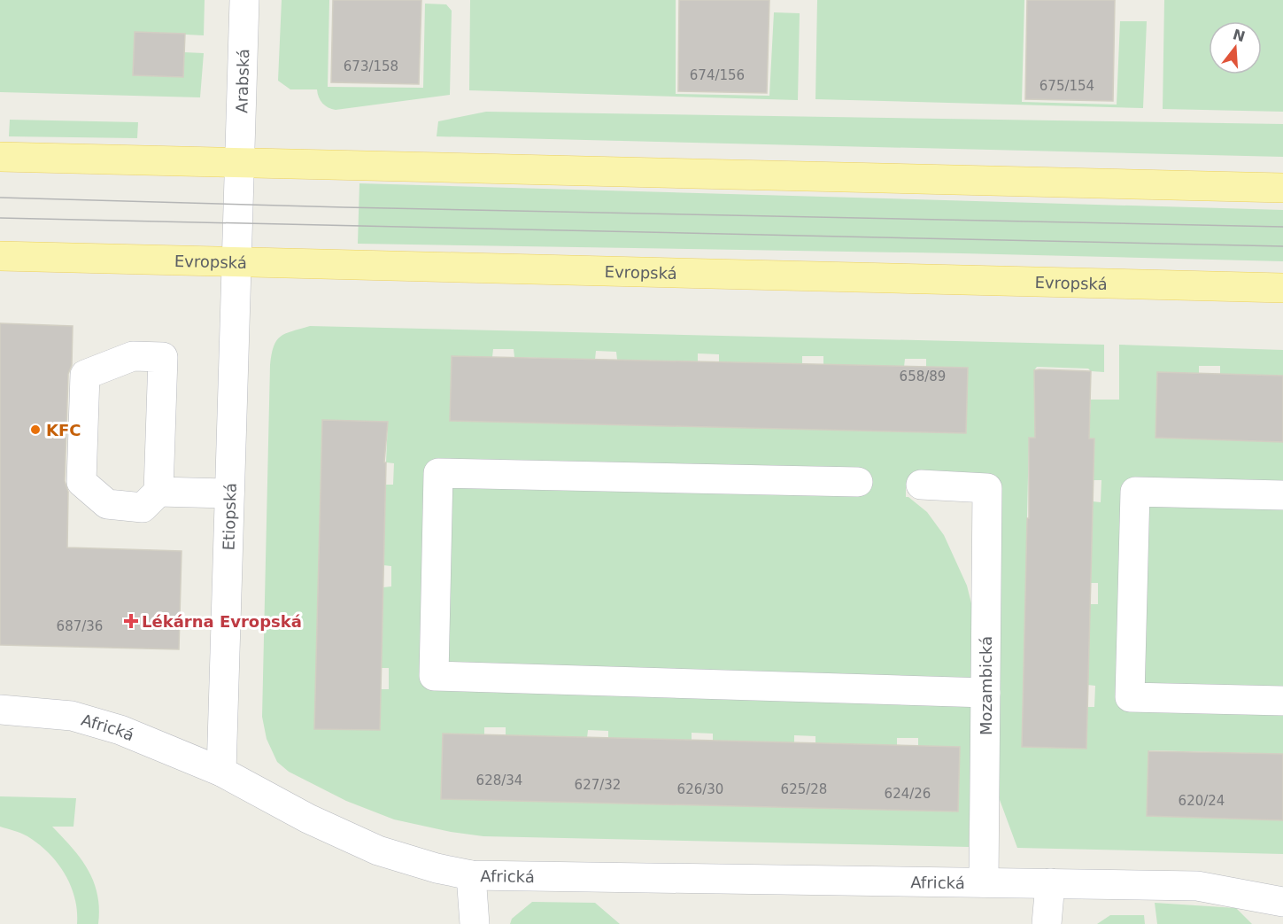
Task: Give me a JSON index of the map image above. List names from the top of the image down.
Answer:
{
  "streets": {
    "main road": ["Evropská"],
    "street": [
      "Arabská",
      "Etiopská",
      "Mozambická",
      "Africká"
    ]
  },
  "crossings": [
    ["Arabská", "Evropská"],
    ["Arabská", "Etiopská"],
    ["Evropská", "Etiopská"],
    ["Etiopská", "Africká"],
    ["Mozambická", "Africká"]
  ],
  "places": {
    "other": ["KFC"],
    "health": ["Lékárna Evropská"]
  },
  "house_numbers": [
    "673/158",
    "674/156",
    "675/154",
    "658/89",
    "687/36",
    "628/34",
    "627/32",
    "626/30",
    "625/28",
    "624/26",
    "620/24"
  ],
  "north": "top"
}
